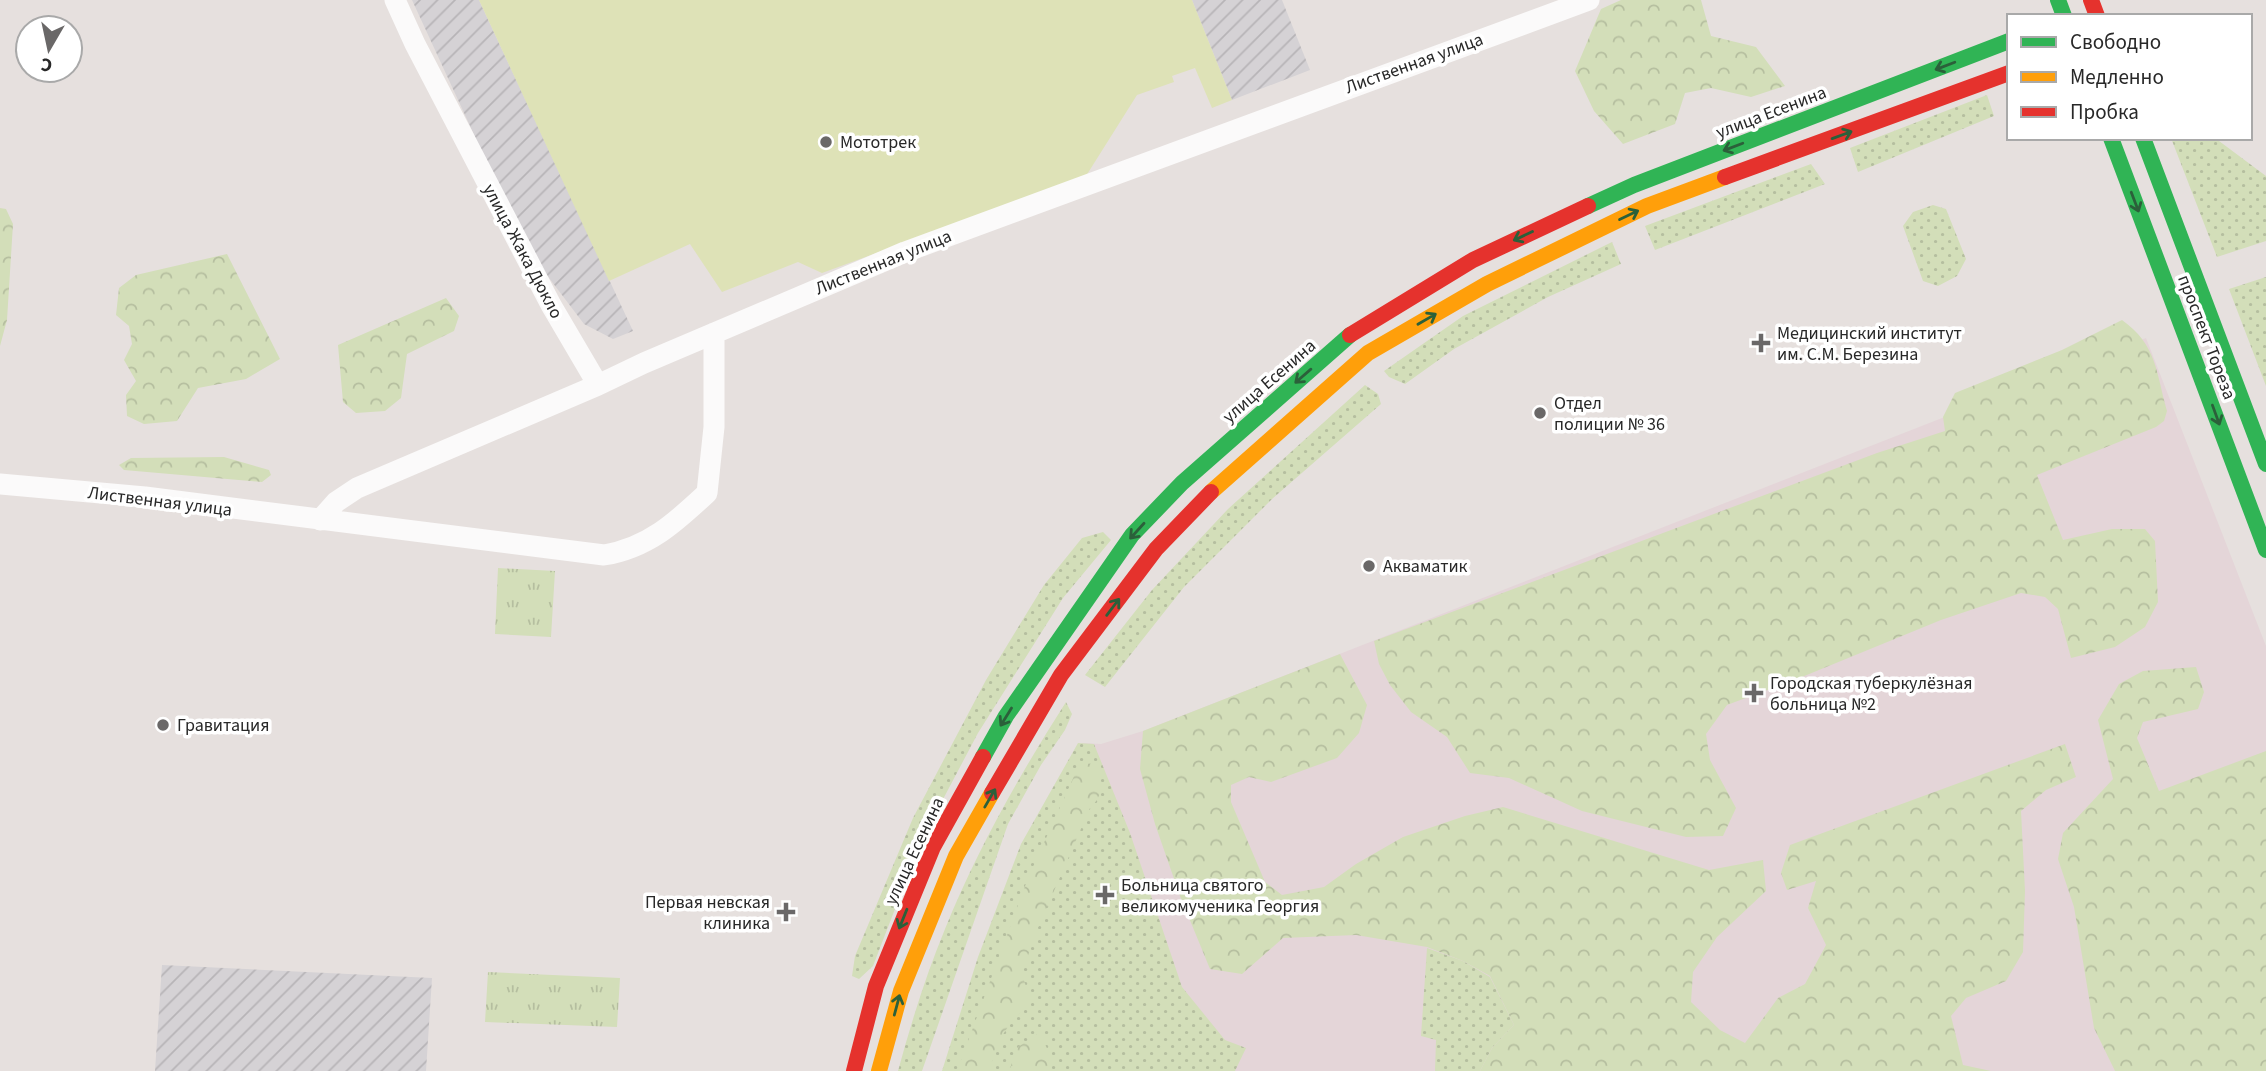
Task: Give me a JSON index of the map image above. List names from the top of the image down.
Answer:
{
  "streets": {
    "street": [
      "Лиственная улица",
      "улица Есенина",
      "улица Жака Дюкло",
      "проспект Тореза"
    ]
  },
  "places": {
    "other": [
      "Мототрек",
      "Отдел полиции № 36",
      "Акваматик",
      "Гравитация"
    ],
    "health": [
      "Медицинский институт им. С.М. Березина",
      "Городская туберкулёзная больница №2",
      "Больница святого великомученика Георгия",
      "Первая невская клиника"
    ]
  },
  "legend": ["Свободно", "Медленно", "Пробка"],
  "north": "bottom"
}
